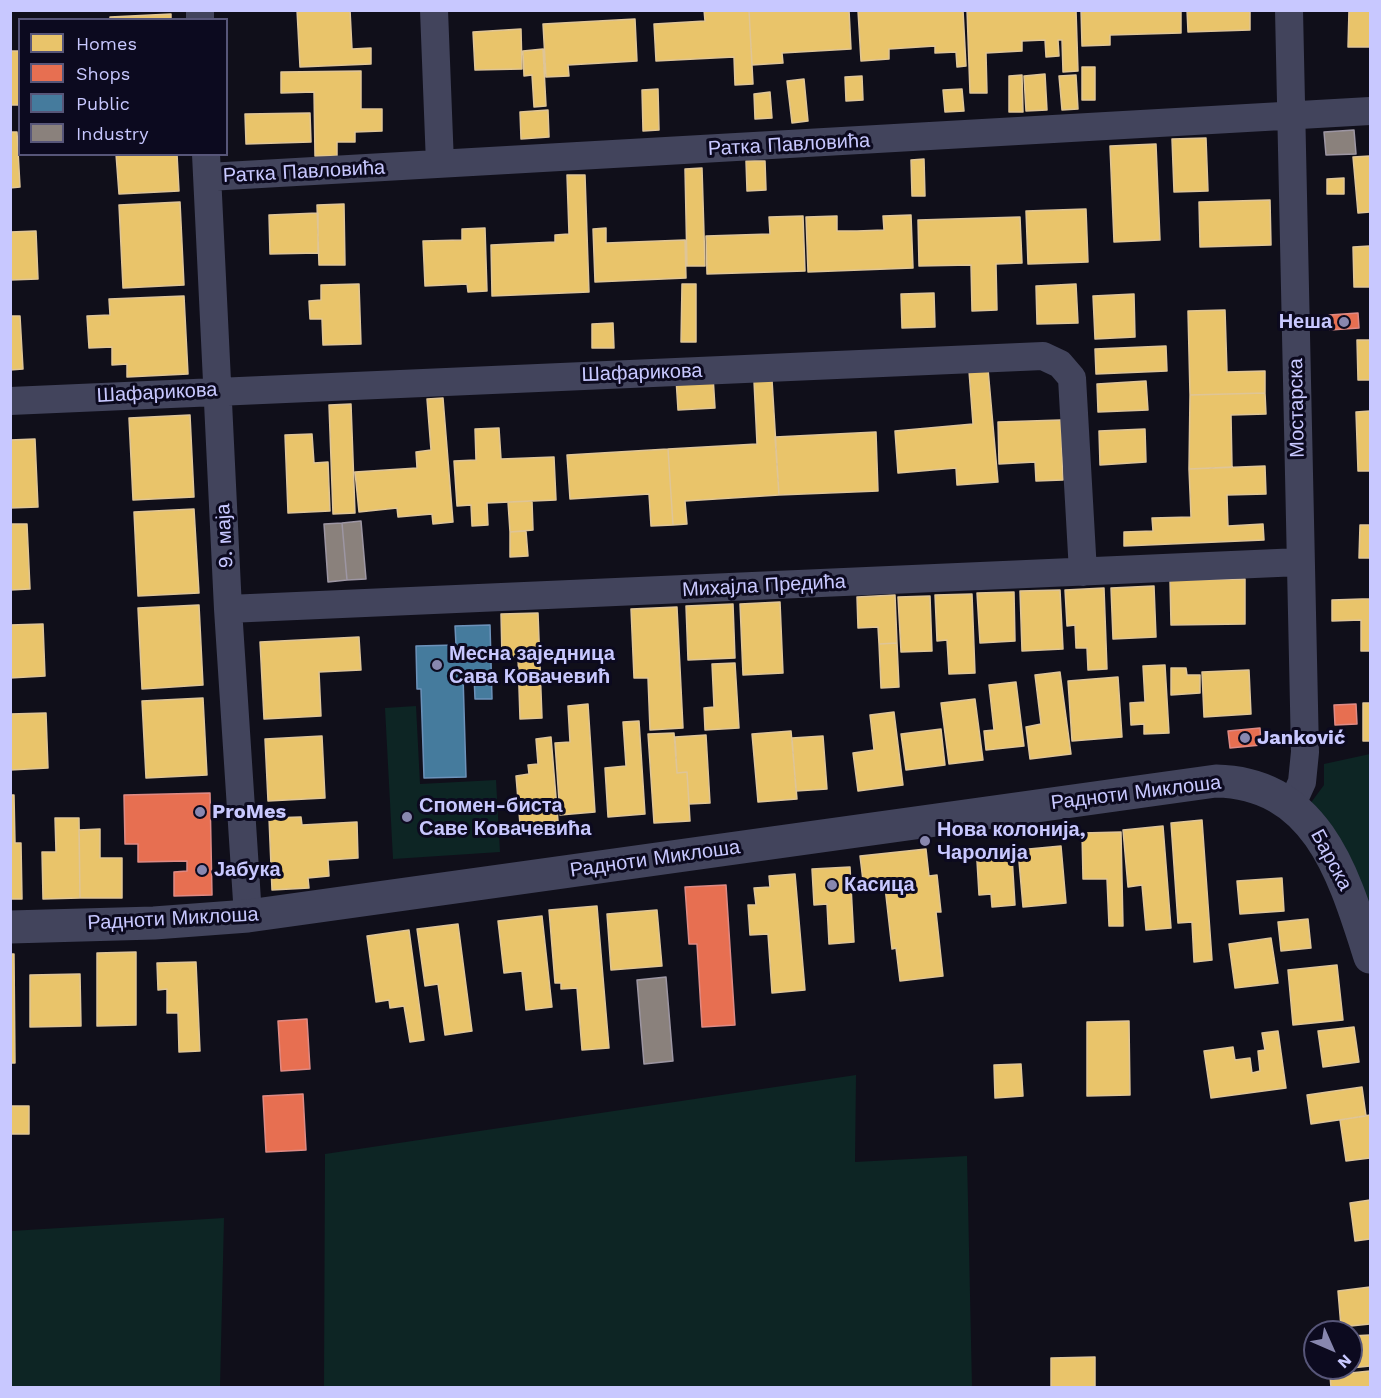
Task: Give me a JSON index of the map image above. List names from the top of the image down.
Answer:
{
  "streets": {
    "street": [
      "Ратка Павловића",
      "Шафарикова",
      "Мостарска",
      "9. маја",
      "Михајла Предића",
      "Радноти Миклоша",
      "Барска"
    ]
  },
  "crossings": [
    ["Ратка Павловића", "Мостарска"],
    ["Ратка Павловића", "9. маја"],
    ["Шафарикова", "9. маја"],
    ["Шафарикова", "Михајла Предића"],
    ["Мостарска", "Михајла Предића"],
    ["Мостарска", "Радноти Миклоша"],
    ["Мостарска", "Барска"],
    ["9. маја", "Михајла Предића"],
    ["9. маја", "Радноти Миклоша"],
    ["Радноти Миклоша", "Барска"]
  ],
  "places": [
    "Неша",
    "Месна заједница Сава Ковачевић",
    "Janković",
    "ProMes",
    "Спомен-биста Саве Ковачевића",
    "Нова колонија, Чаролија",
    "Јабука",
    "Касица"
  ],
  "legend": [
    "Homes",
    "Shops",
    "Public",
    "Industry"
  ],
  "north": "bottom right"
}
